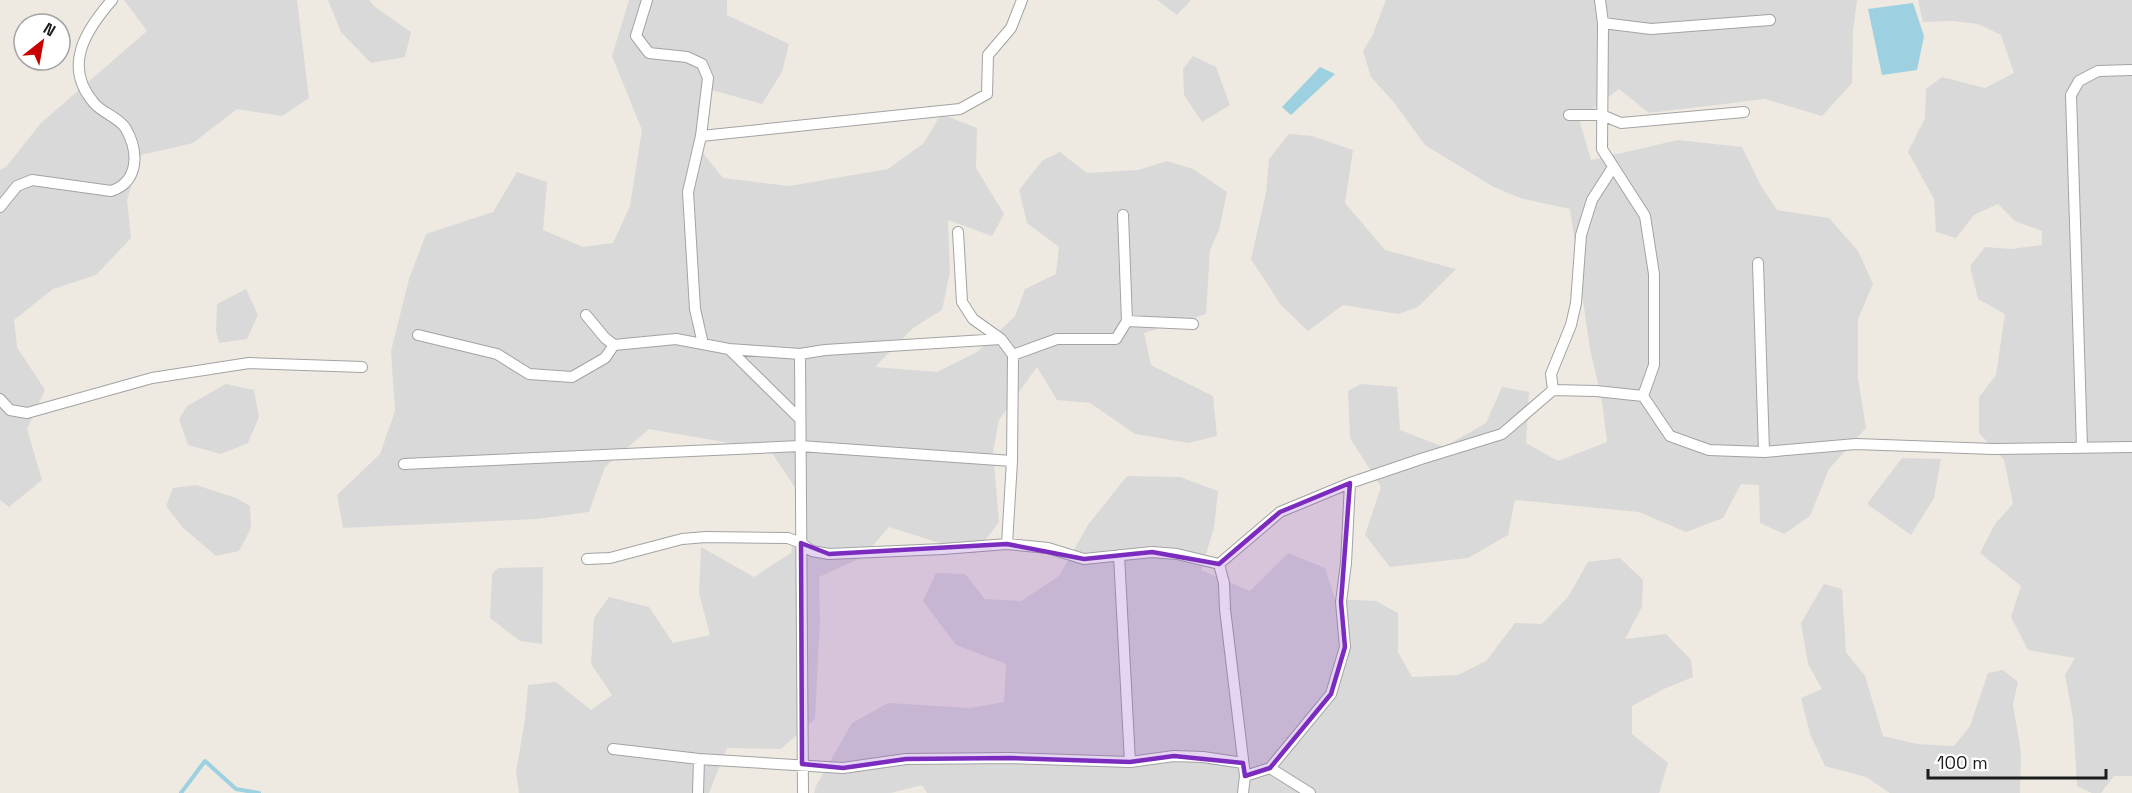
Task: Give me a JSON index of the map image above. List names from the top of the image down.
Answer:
{
  "scale_bar": "100 m",
  "north": "top right"
}
